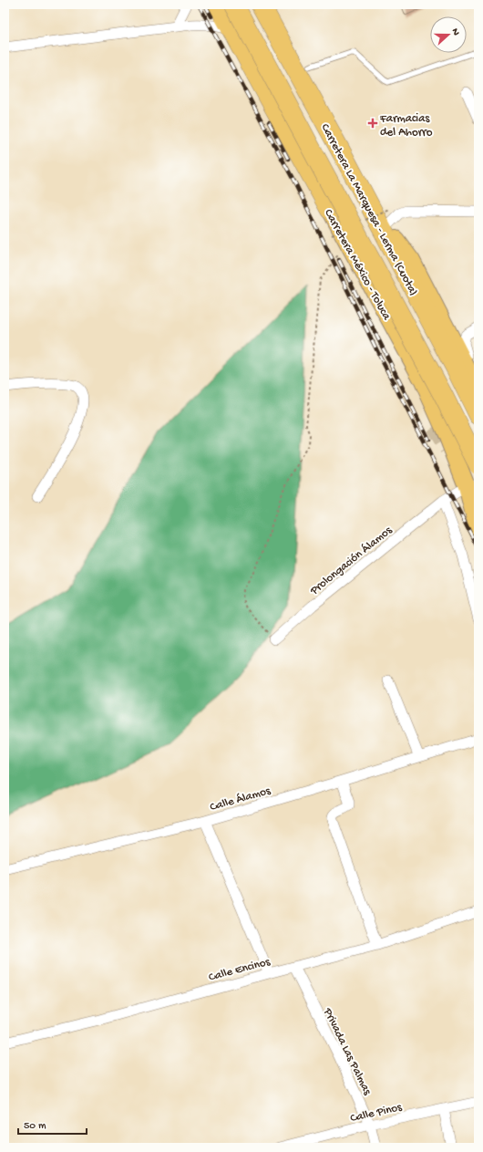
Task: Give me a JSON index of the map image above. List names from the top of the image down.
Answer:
{
  "streets": {
    "highway": ["Carretera La Marquesa - Lerma (Cuota)", "Carretera México - Toluca"],
    "street": [
      "Prolongación Álamos",
      "Calle Álamos",
      "Calle Encinos",
      "Privada Las Palmas",
      "Calle Pinos"
    ]
  },
  "crossings": [
    ["Carretera México - Toluca", "Prolongación Álamos"],
    ["Calle Encinos", "Privada Las Palmas"],
    ["Privada Las Palmas", "Calle Pinos"]
  ],
  "places": {
    "health": ["Farmacias del Ahorro"]
  },
  "scale_bar": "50 m",
  "north": "right"
}
